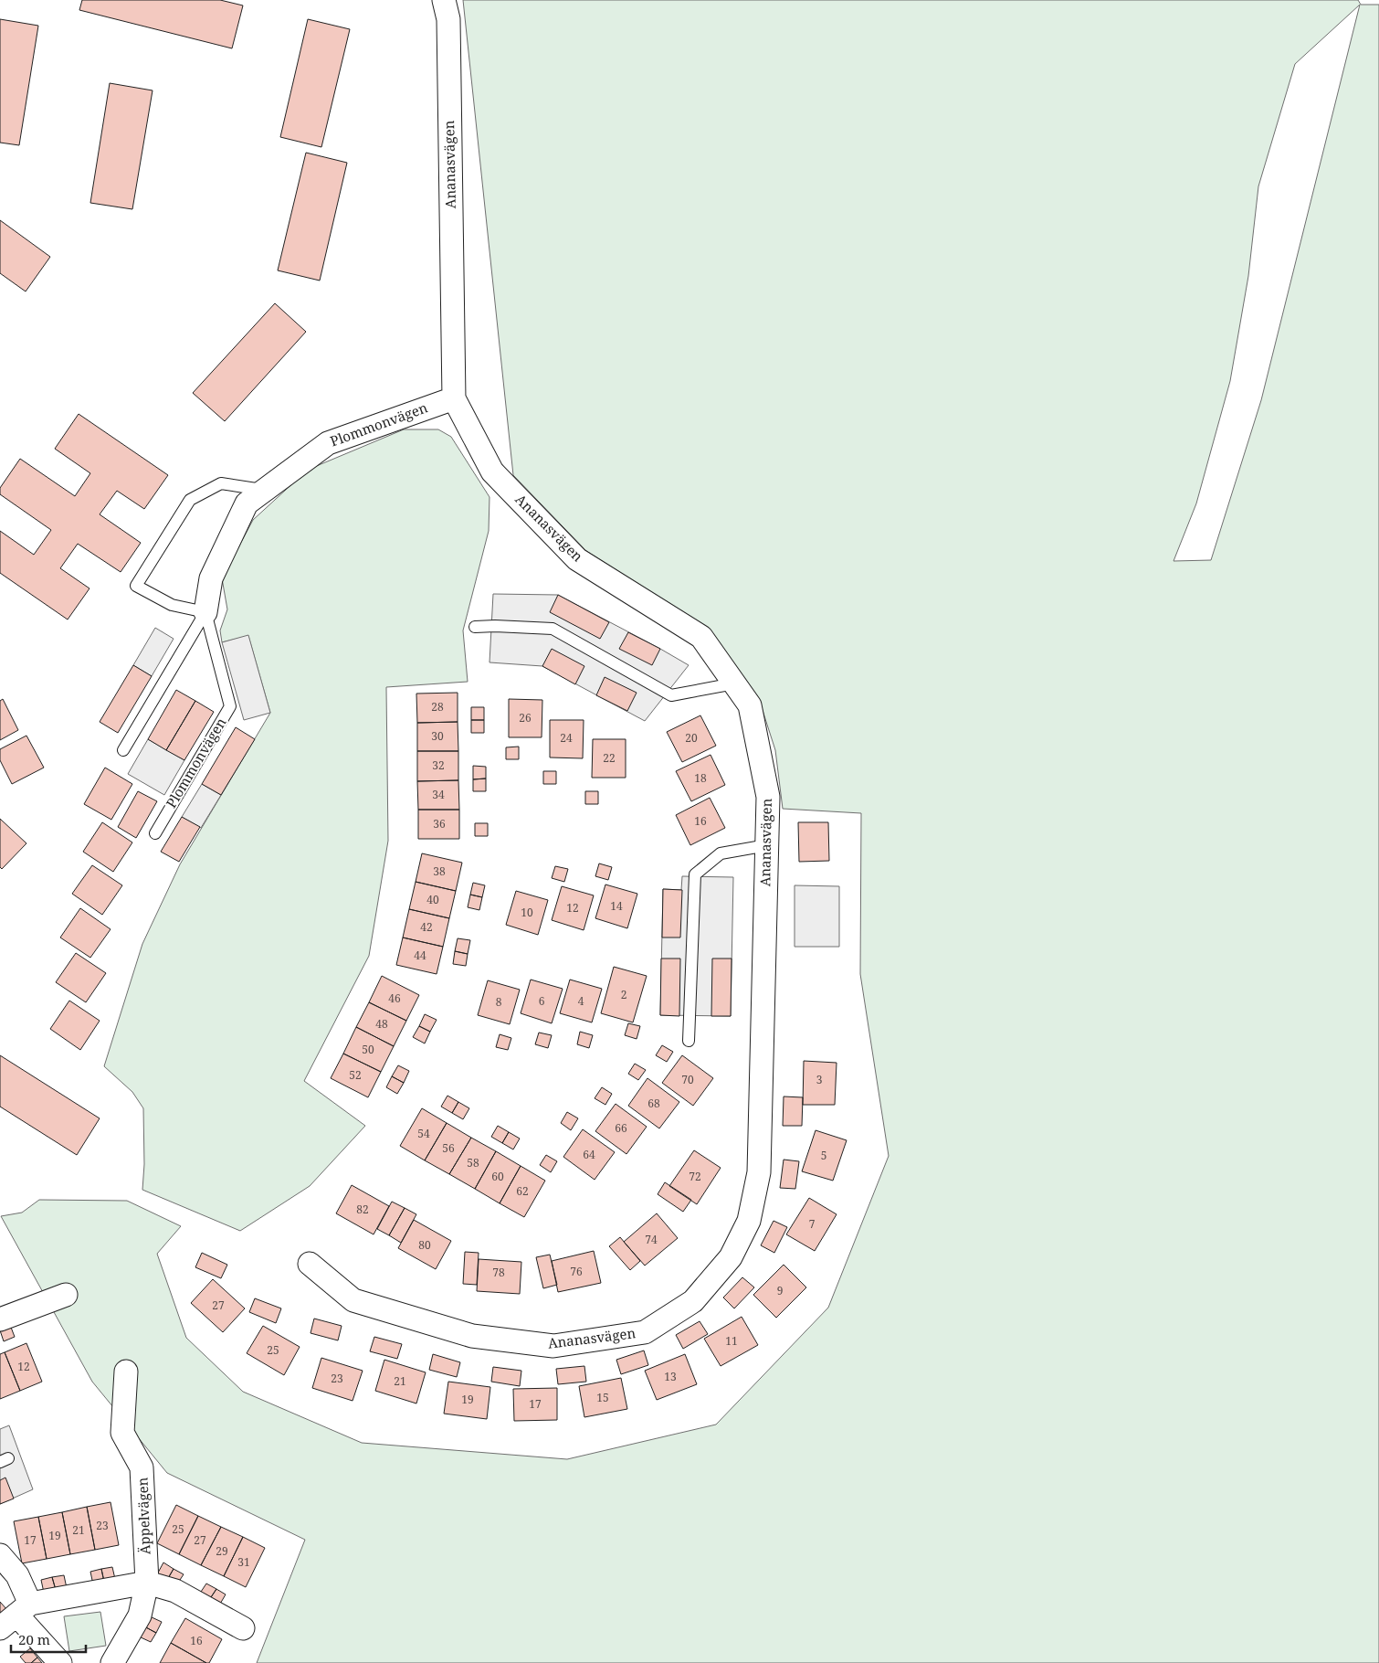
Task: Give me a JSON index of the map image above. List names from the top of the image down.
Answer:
{
  "streets": {
    "street": ["Ananasvägen", "Plommonvägen", "Äppelvägen"]
  },
  "crossings": [
    ["Ananasvägen", "Plommonvägen"]
  ],
  "house_numbers": [
    "28",
    "26",
    "30",
    "24",
    "20",
    "22",
    "32",
    "18",
    "34",
    "16",
    "36",
    "38",
    "40",
    "14",
    "12",
    "10",
    "42",
    "44",
    "2",
    "46",
    "6",
    "4",
    "8",
    "48",
    "50",
    "52",
    "70",
    "3",
    "68",
    "66",
    "54",
    "56",
    "64",
    "5",
    "58",
    "60",
    "72",
    "62",
    "82",
    "7",
    "74",
    "80",
    "76",
    "78",
    "9",
    "27",
    "11",
    "25",
    "12",
    "13",
    "23",
    "21",
    "15",
    "19",
    "17",
    "23",
    "25",
    "21",
    "19",
    "17",
    "27",
    "29",
    "31",
    "16"
  ],
  "scale_bar": "20 m"
}
